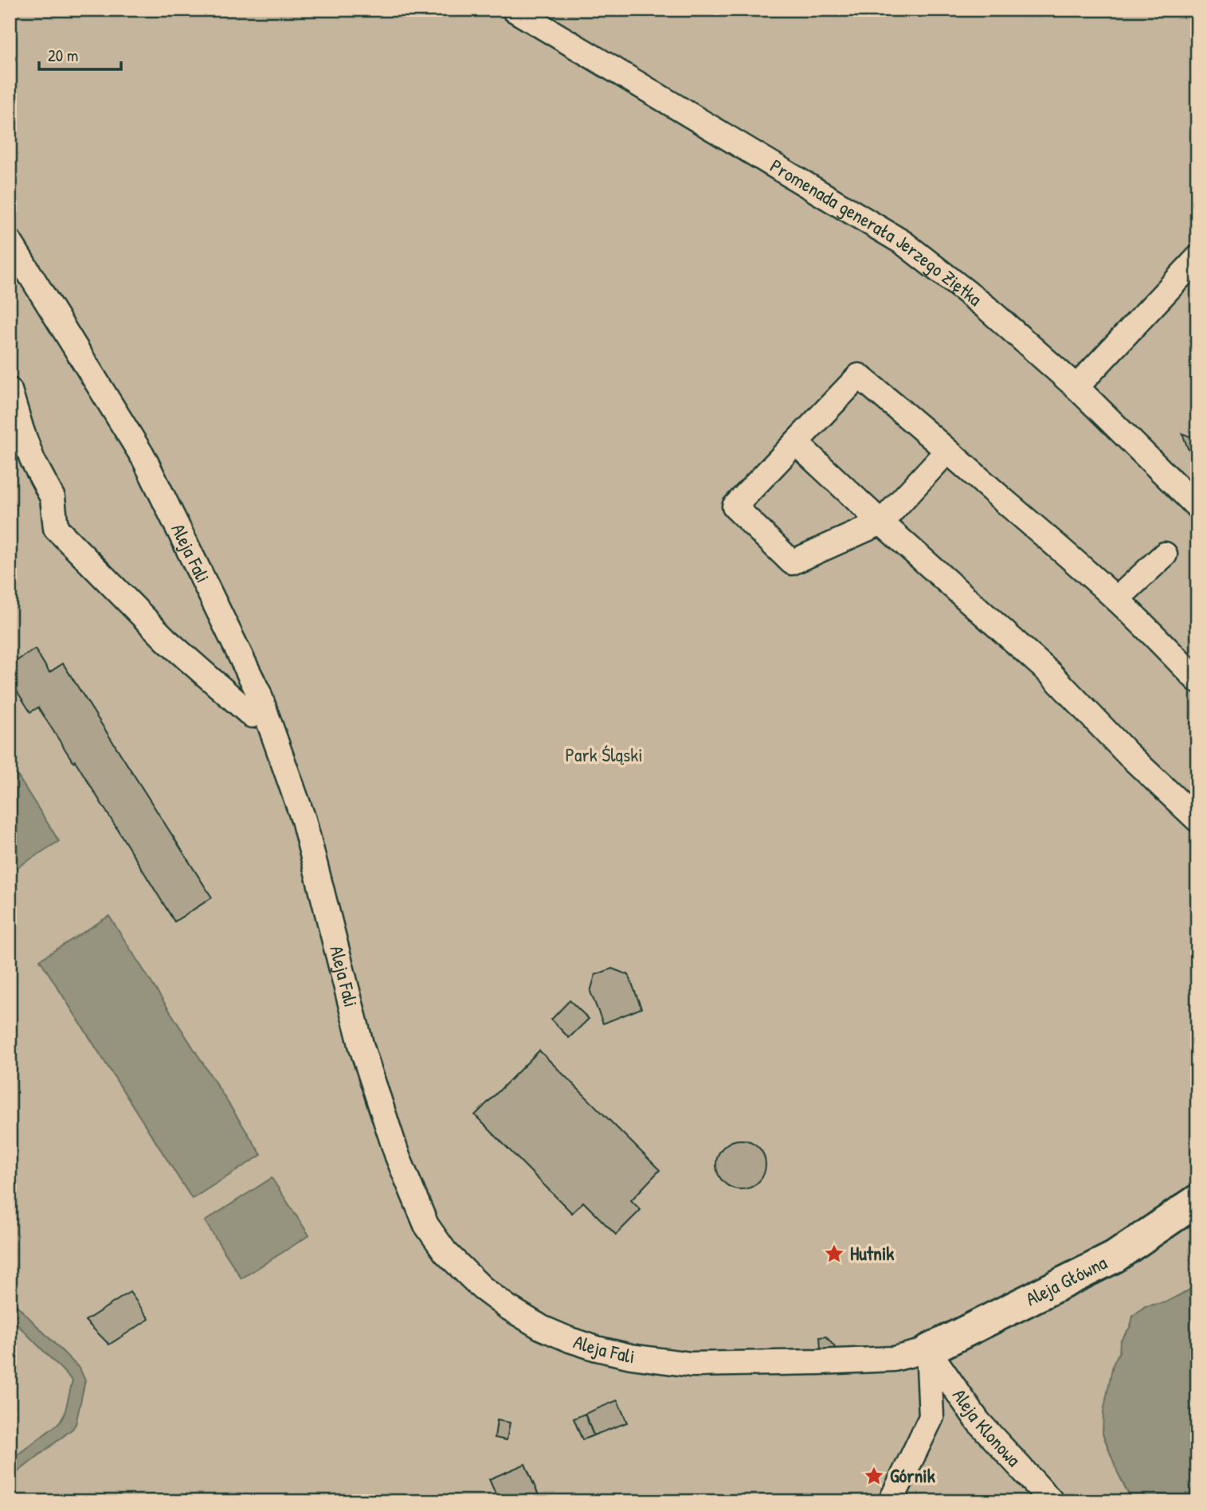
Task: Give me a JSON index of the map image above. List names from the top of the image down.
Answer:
{
  "streets": {
    "street": [
      "Promenada generała Jerzego Ziętka",
      "Aleja Fali",
      "Aleja Główna",
      "Aleja Klonowa"
    ]
  },
  "crossings": [
    ["Aleja Fali", "Aleja Główna"],
    ["Aleja Fali", "Aleja Klonowa"],
    ["Aleja Główna", "Aleja Klonowa"]
  ],
  "parks": ["Park Śląski"],
  "places": {
    "place": ["Hutnik", "Górnik"]
  },
  "scale_bar": "20 m"
}
